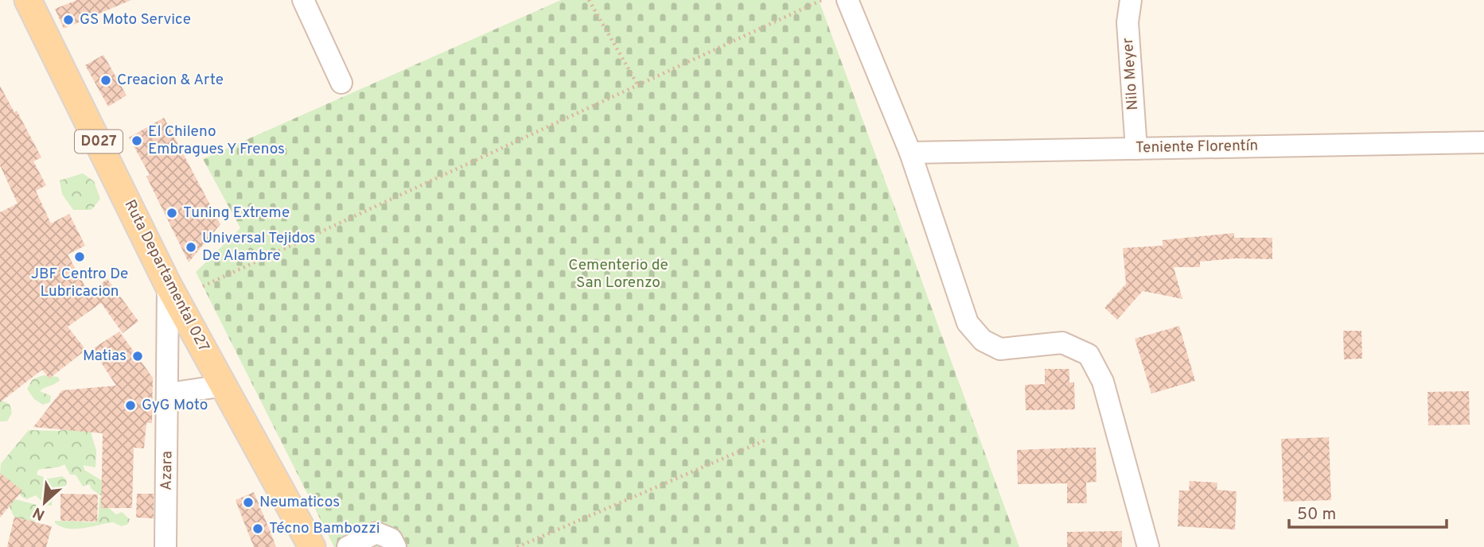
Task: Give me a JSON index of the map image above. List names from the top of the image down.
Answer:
{
  "streets": {
    "main road": ["D027", "Ruta Departamental 027"],
    "street": ["Nilo Meyer", "Teniente Florentín", "Azara"]
  },
  "crossings": [
    ["Nilo Meyer", "Teniente Florentín"],
    ["Ruta Departamental 027", "Azara"]
  ],
  "parks": ["Cementerio de San Lorenzo"],
  "places": [
    "GS Moto Service",
    "Creacion & Arte",
    "El Chileno Embragues Y Frenos",
    "Tuning Extreme",
    "Universal Tejidos De Alambre",
    "JBF Centro De Lubricacion",
    "Matias",
    "GyG Moto",
    "Neumaticos",
    "Técno Bambozzi"
  ],
  "scale_bar": "50 m",
  "north": "bottom left"
}
